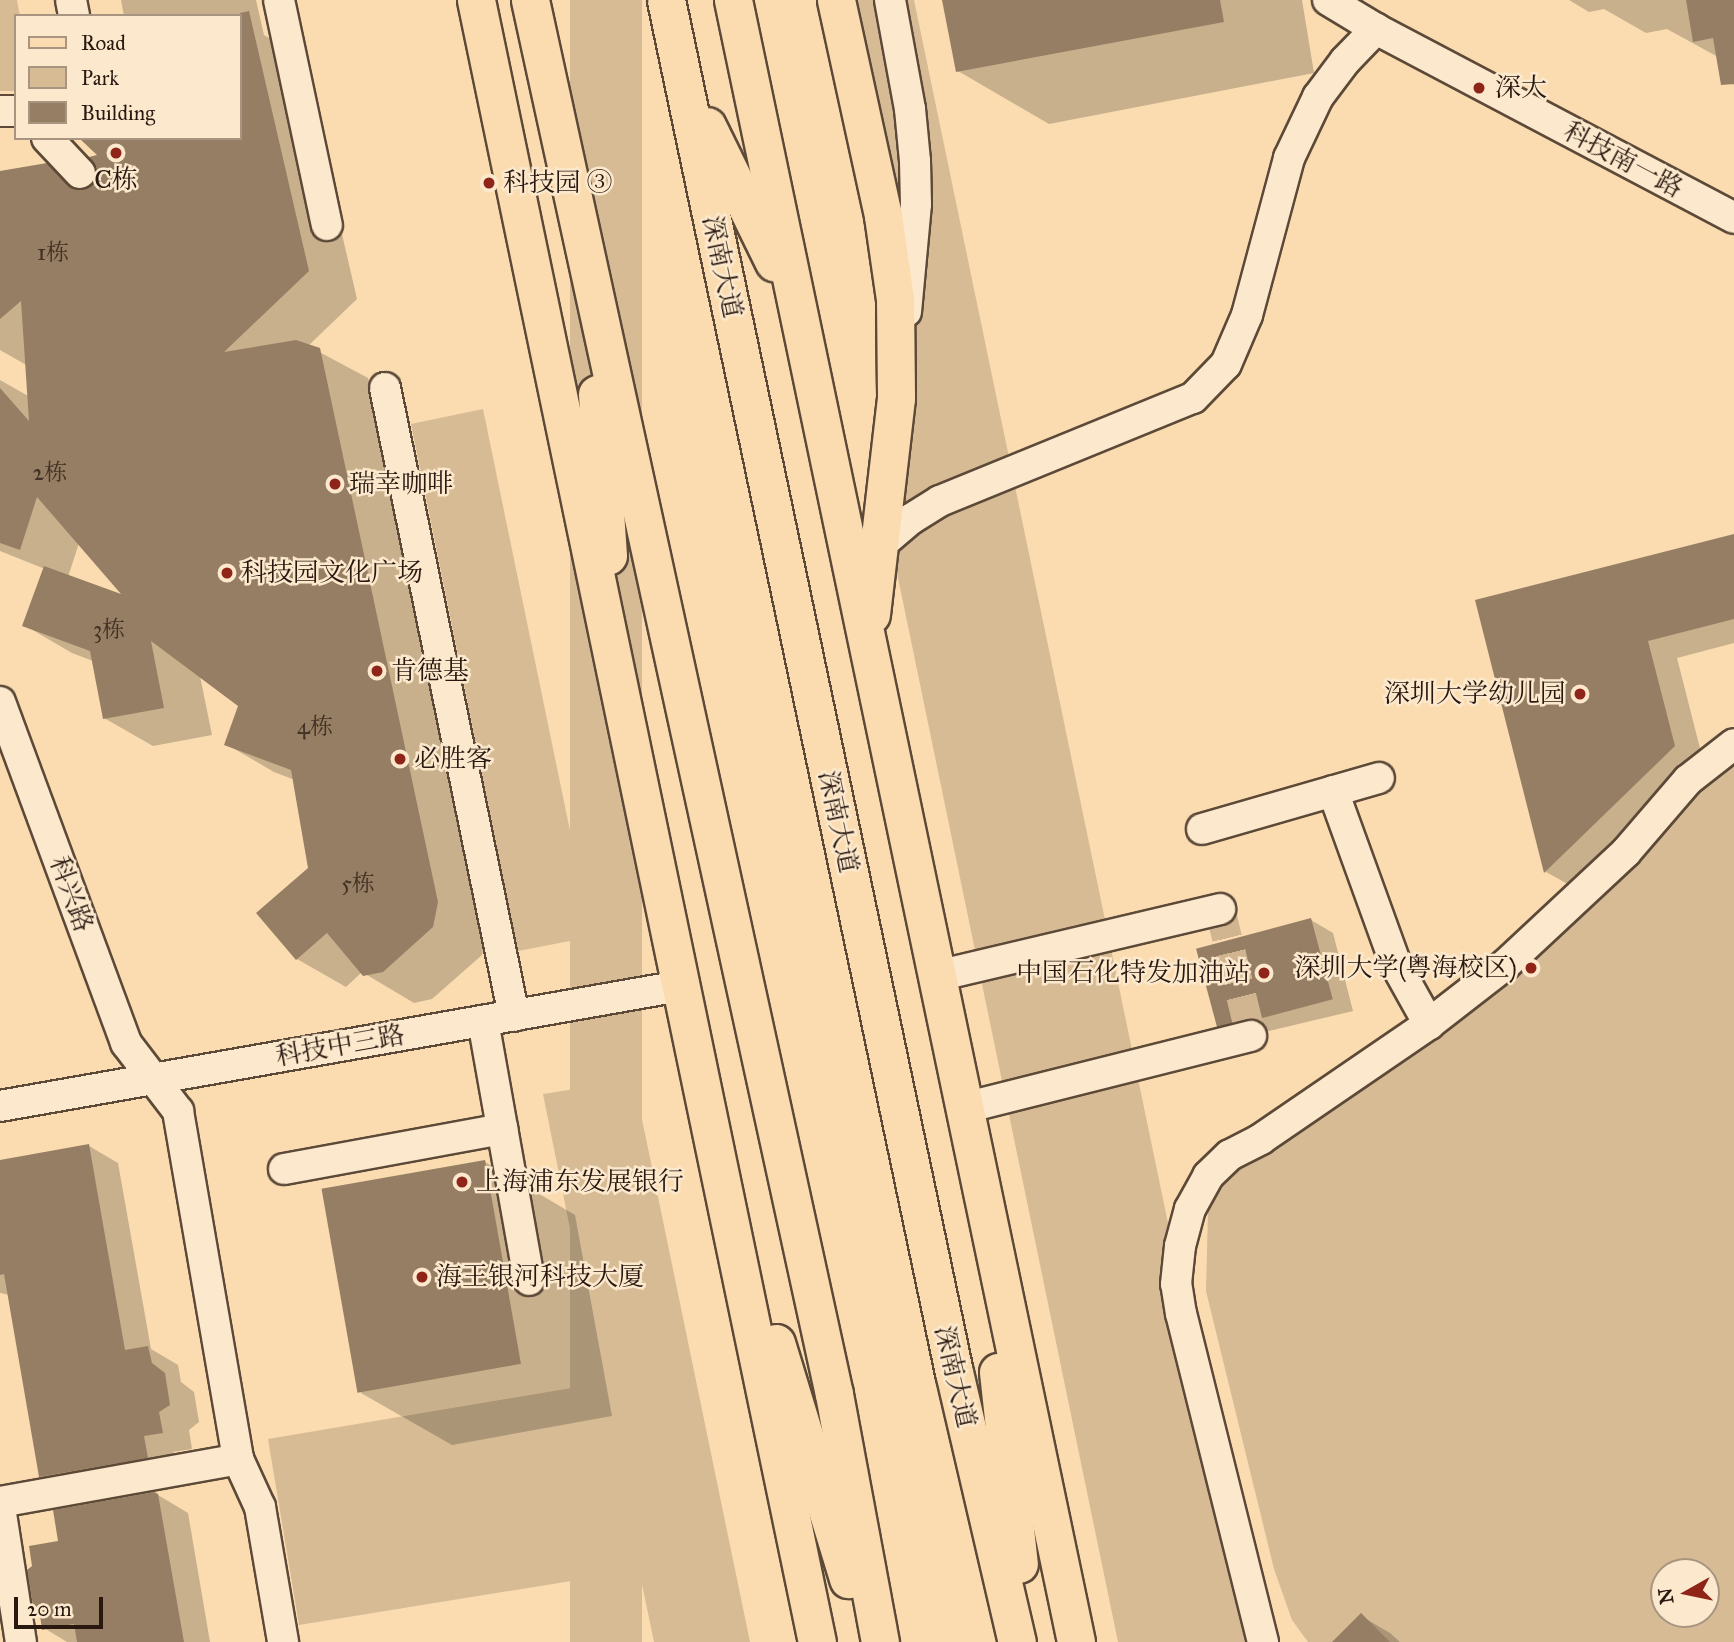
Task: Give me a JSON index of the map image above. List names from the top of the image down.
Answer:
{
  "streets": {
    "main road": ["深南大道"],
    "street": ["科技南一路", "科兴路", "科技中三路"]
  },
  "crossings": [
    ["科兴路", "科技中三路"]
  ],
  "places": [
    "深大",
    "C栋",
    "科技园 ③",
    "瑞幸咖啡",
    "科技园文化广场",
    "肯德基",
    "深圳大学幼儿园",
    "必胜客",
    "深圳大学(粤海校区)",
    "中国石化特发加油站",
    "上海浦东发展银行",
    "海王银河科技大厦"
  ],
  "house_numbers": [
    "1栋",
    "2栋",
    "3栋",
    "4栋",
    "5栋"
  ],
  "legend": ["Road", "Park", "Building"],
  "scale_bar": "20 m",
  "north": "left"
}
